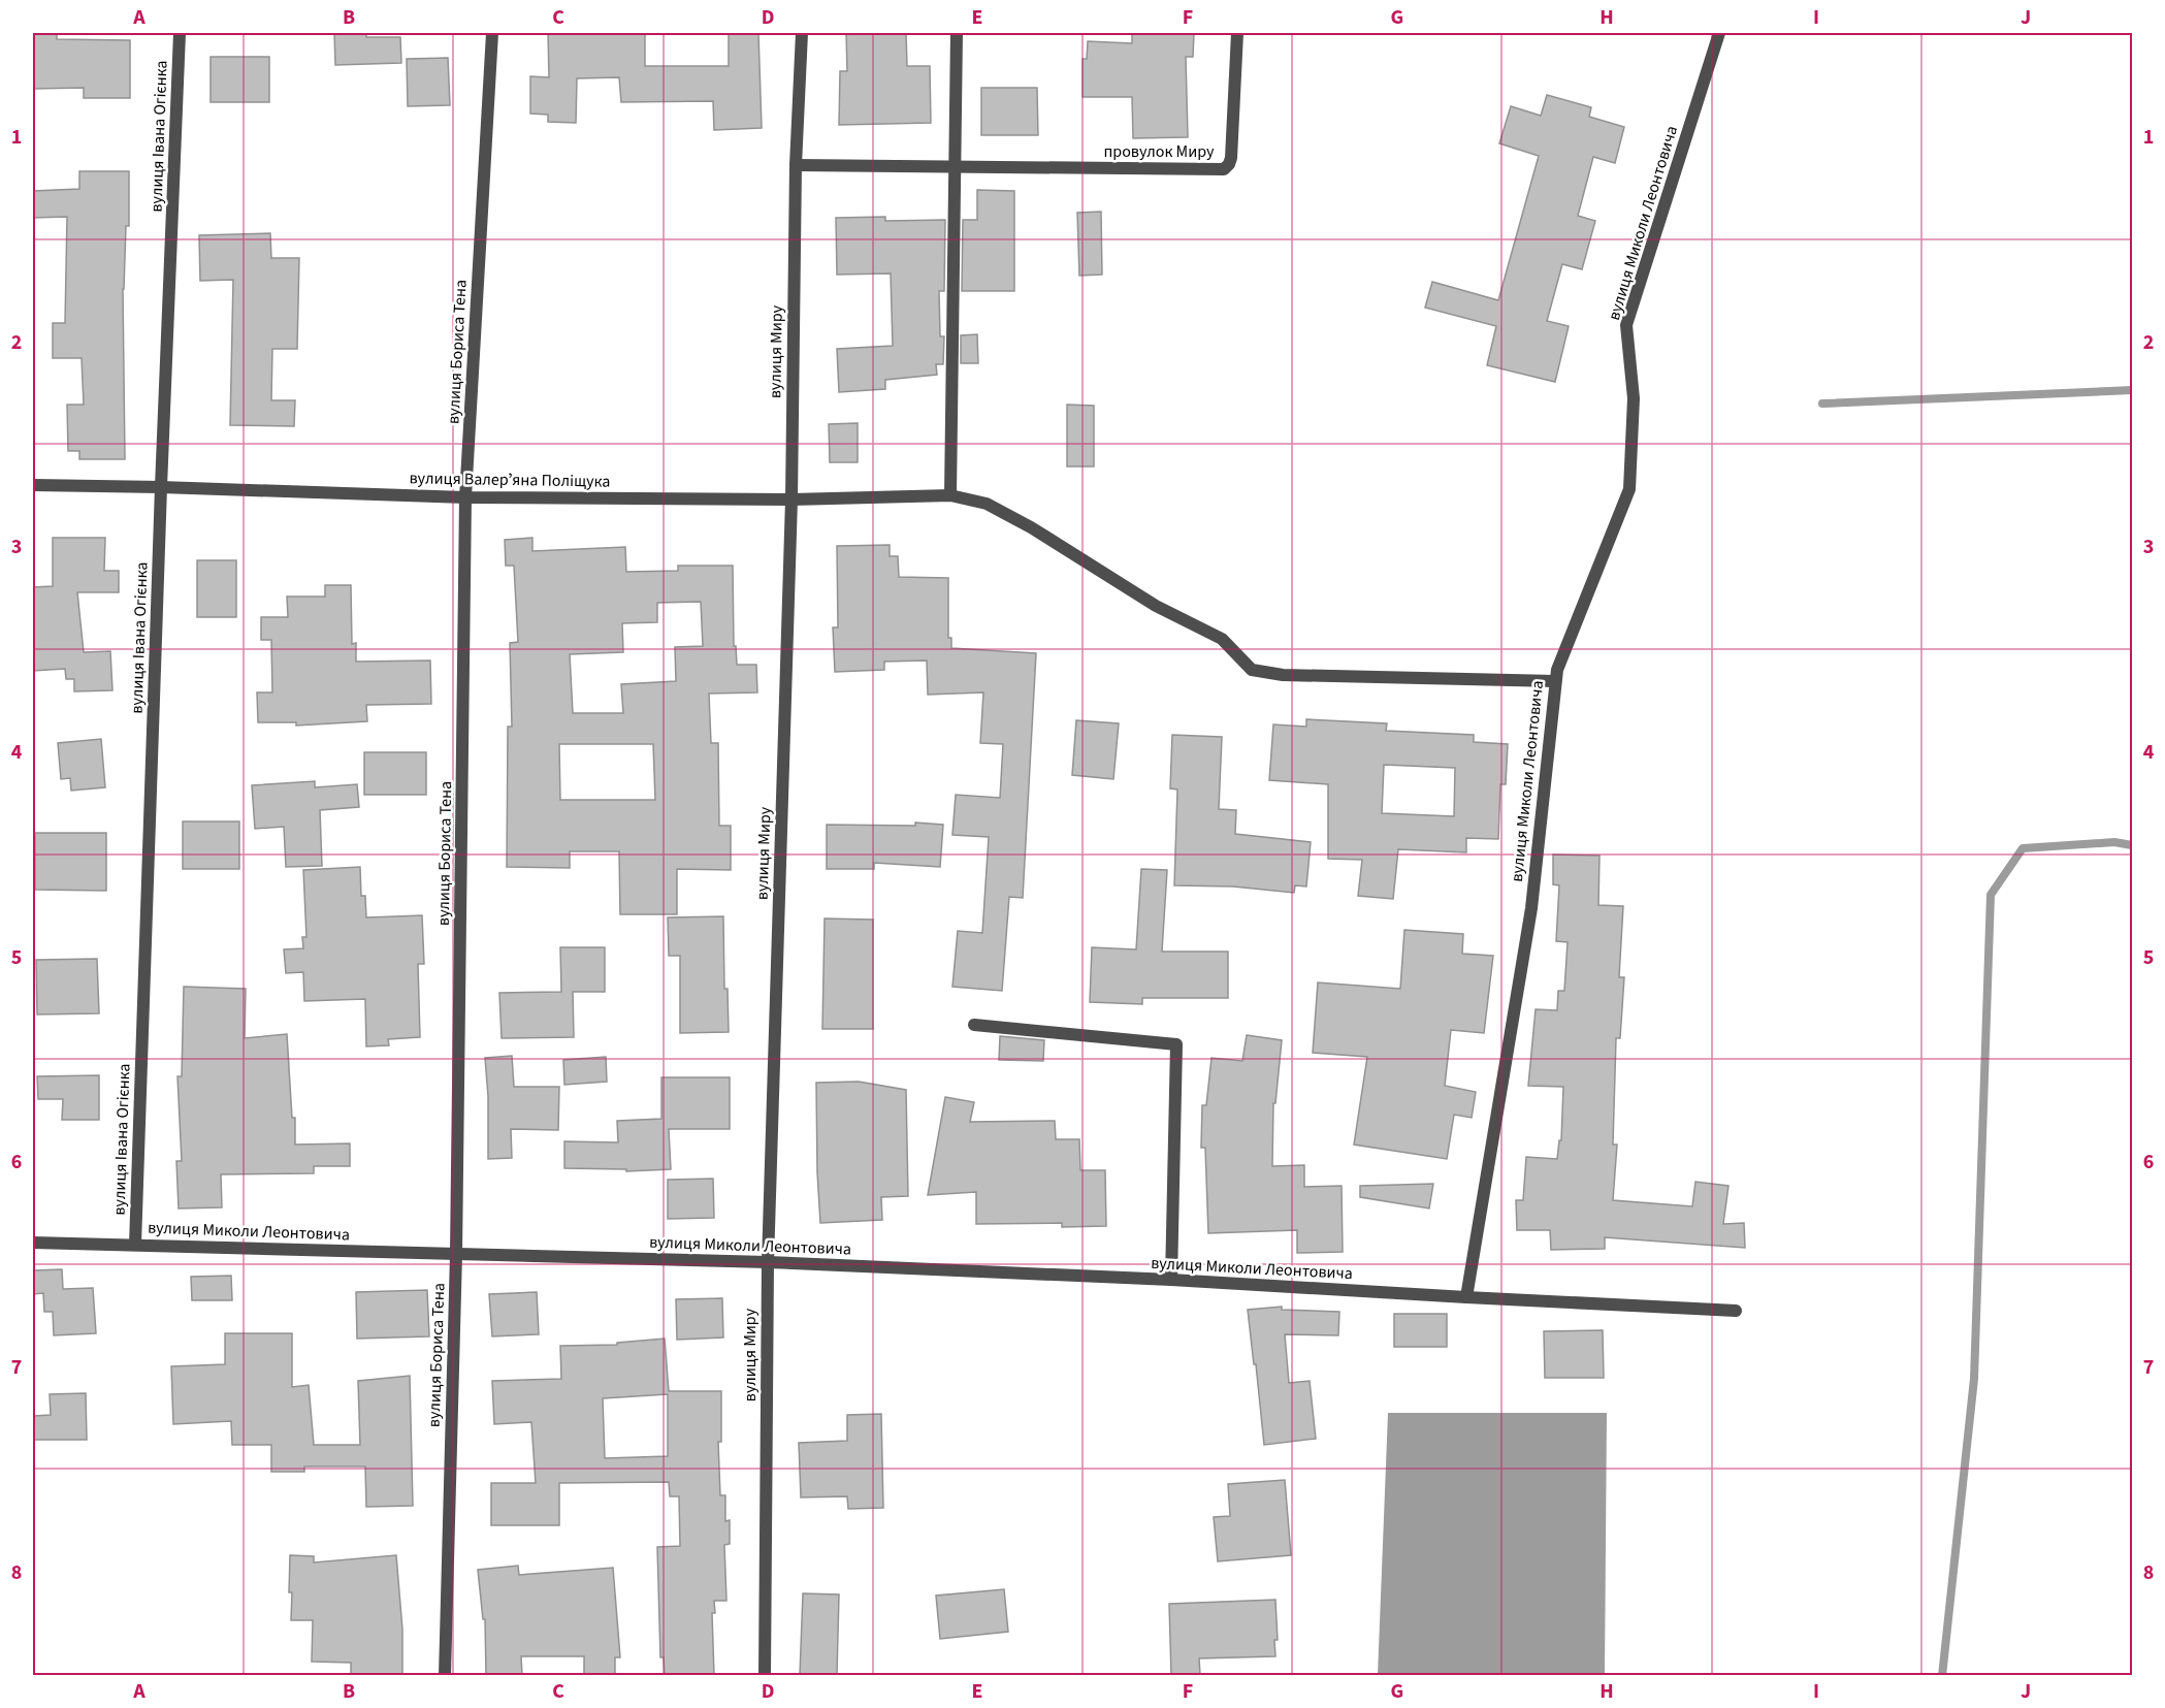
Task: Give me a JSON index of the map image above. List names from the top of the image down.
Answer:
{
  "streets": {
    "street": [
      "вулиця Івана Огієнка",
      "провулок Миру",
      "вулиця Миколи Леонтовича",
      "вулиця Бориса Тена",
      "вулиця Миру",
      "вулиця Валерʼяна Поліщука"
    ]
  },
  "crossings": [
    ["вулиця Івана Огієнка", "вулиця Миколи Леонтовича"],
    ["вулиця Івана Огієнка", "вулиця Валерʼяна Поліщука"],
    ["провулок Миру", "вулиця Миру"],
    ["вулиця Миколи Леонтовича", "вулиця Бориса Тена"],
    ["вулиця Миколи Леонтовича", "вулиця Миру"],
    ["вулиця Миколи Леонтовича", "вулиця Валерʼяна Поліщука"],
    ["вулиця Бориса Тена", "вулиця Валерʼяна Поліщука"],
    ["вулиця Миру", "вулиця Валерʼяна Поліщука"]
  ],
  "grid": {
    "columns": [
      "A",
      "B",
      "C",
      "D",
      "E",
      "F",
      "G",
      "H",
      "I",
      "J"
    ],
    "rows": [
      "1",
      "2",
      "3",
      "4",
      "5",
      "6",
      "7",
      "8"
    ]
  }
}
